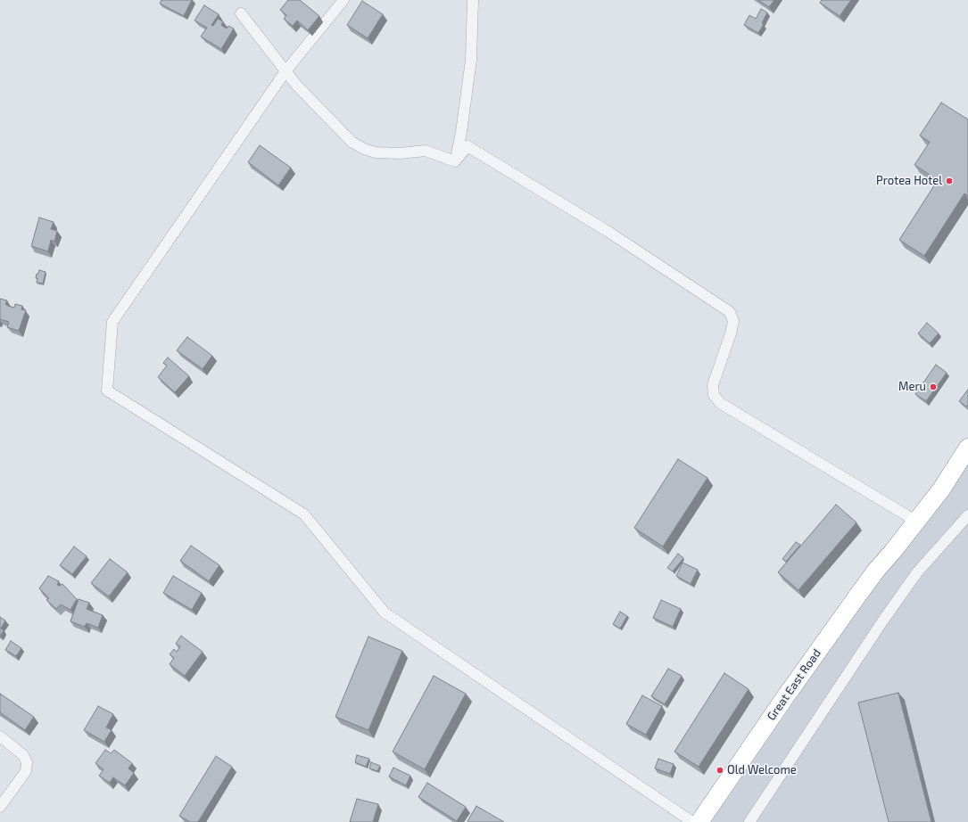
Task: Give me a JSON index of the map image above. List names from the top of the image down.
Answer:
{
  "streets": {
    "highway": ["Great East Road"]
  },
  "places": ["Protea Hotel", "Meru", "Old Welcome"]
}
